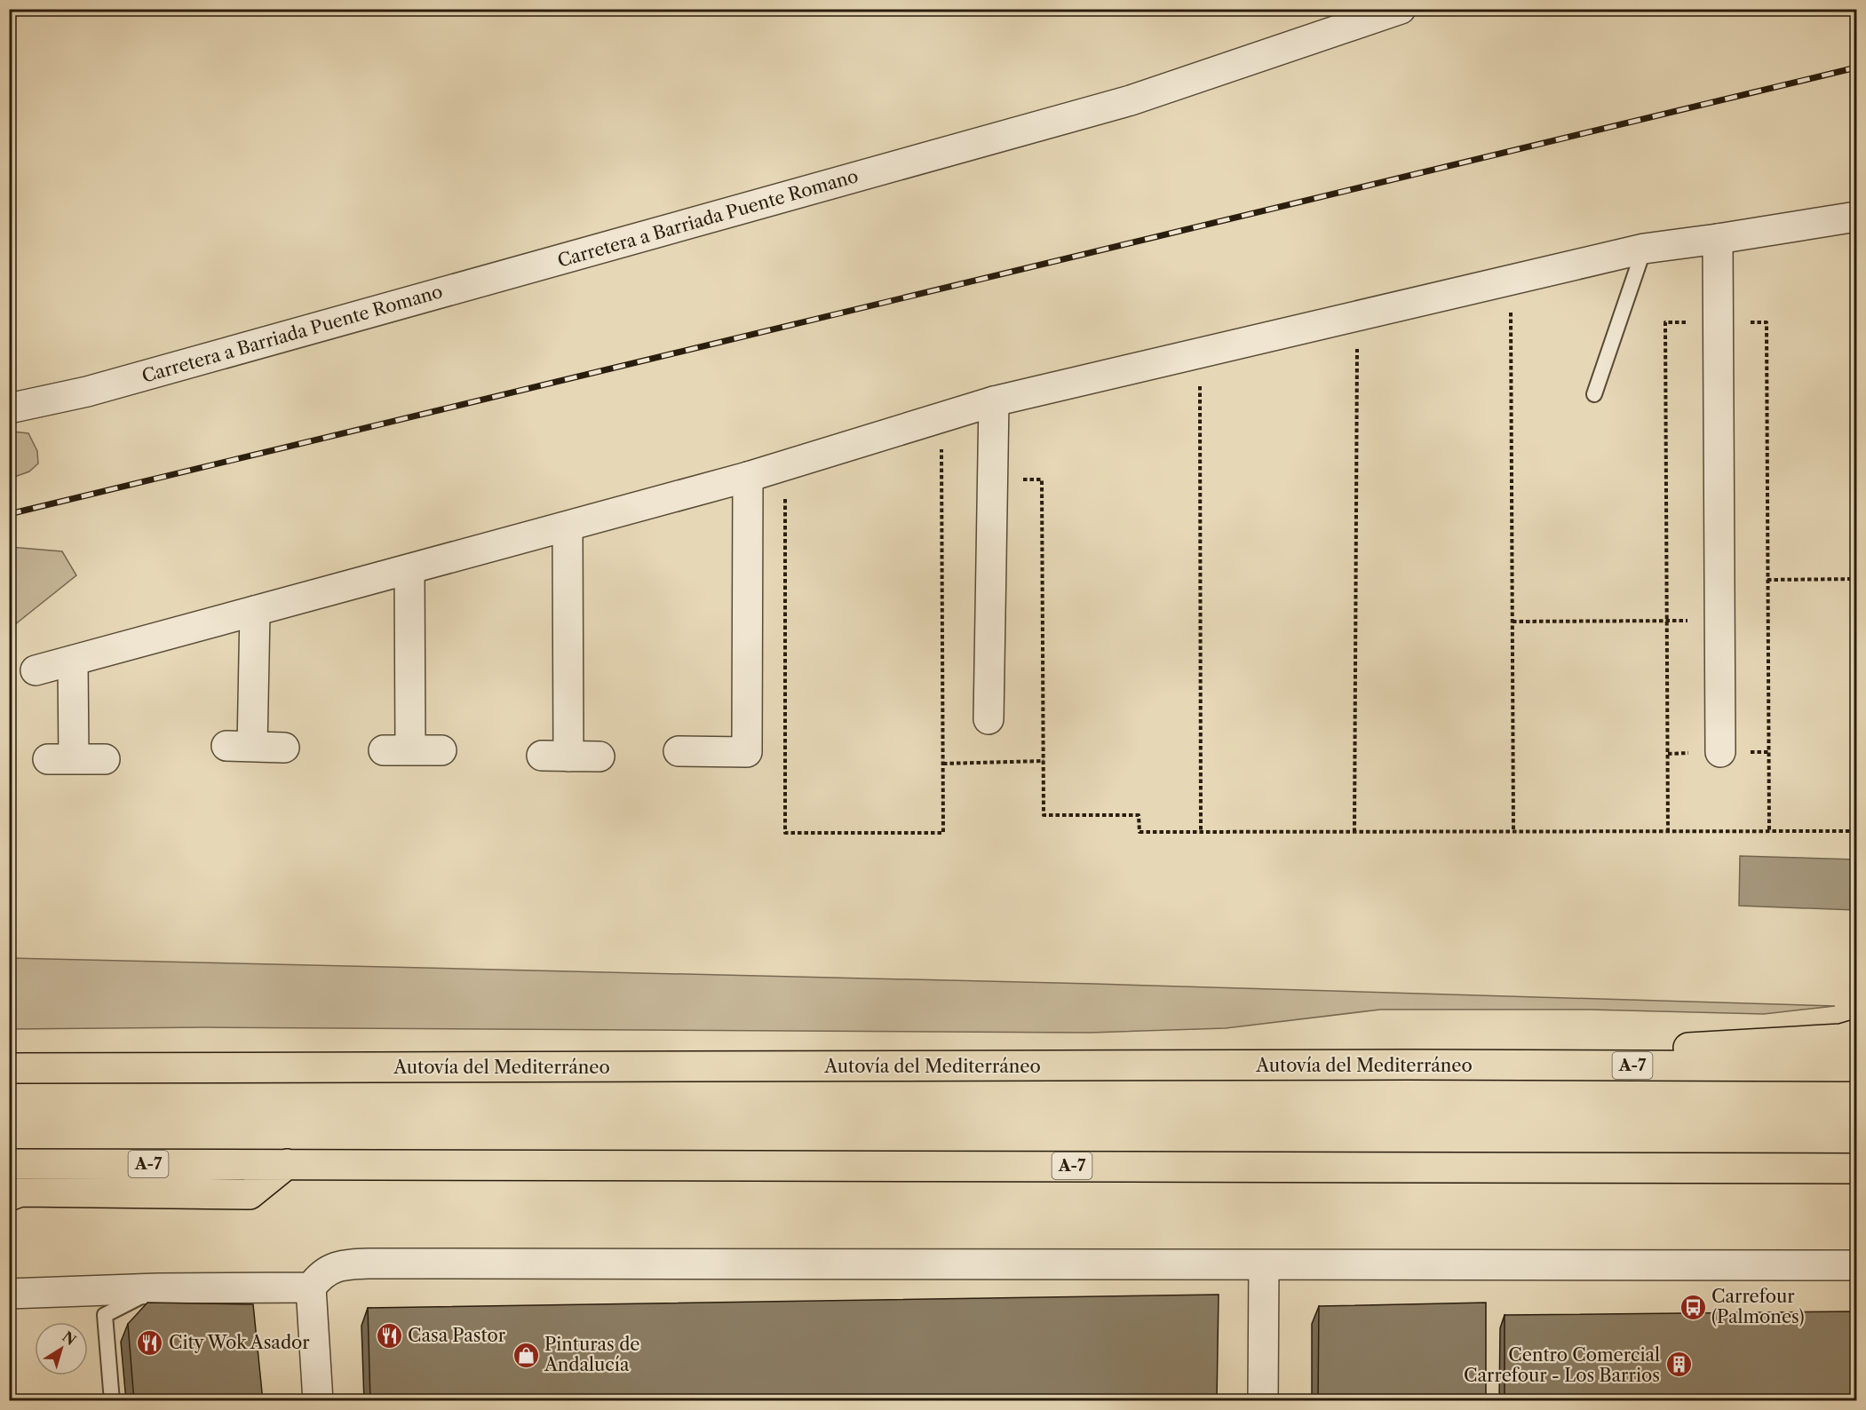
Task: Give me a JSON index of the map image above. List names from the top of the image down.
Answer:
{
  "streets": {
    "highway": ["Autovía del Mediterráneo", "A-7"],
    "street": ["Carretera a Barriada Puente Romano"]
  },
  "places": {
    "bus stop": ["Carrefour (Palmones)"],
    "restaurant": ["Casa Pastor", "City Wok Asador"],
    "shop": ["Pinturas de Andalucía"],
    "building": ["Centro Comercial Carrefour - Los Barrios"]
  },
  "north": "top right"
}
